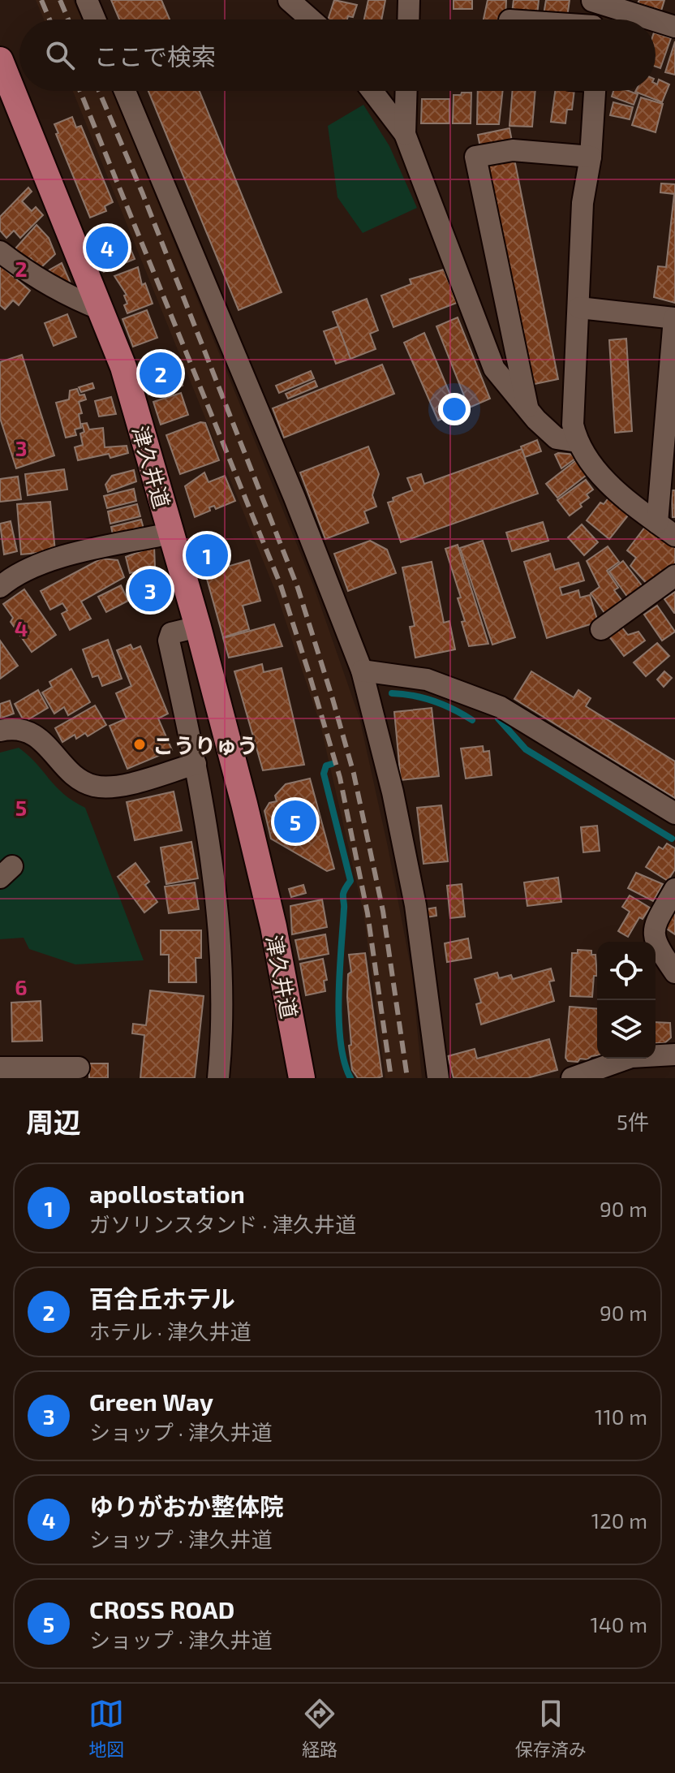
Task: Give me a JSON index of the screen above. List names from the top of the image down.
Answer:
{
  "streets": {
    "main road": ["津久井道"]
  },
  "places": ["こうりゅう"],
  "page": {
    "search": "ここで検索",
    "pins": [
      "4",
      "2",
      "1",
      "3",
      "5"
    ],
    "heading": ["周辺", "5件"],
    "list": [
      {
        "mark": "1",
        "name": "apollostation",
        "note": "ガソリンスタンド · 津久井道",
        "value": "90 m"
      },
      {
        "mark": "2",
        "name": "百合丘ホテル",
        "note": "ホテル · 津久井道",
        "value": "90 m"
      },
      {
        "mark": "3",
        "name": "Green Way",
        "note": "ショップ · 津久井道",
        "value": "110 m"
      },
      {
        "mark": "4",
        "name": "ゆりがおか整体院",
        "note": "ショップ · 津久井道",
        "value": "120 m"
      },
      {
        "mark": "5",
        "name": "CROSS ROAD",
        "note": "ショップ · 津久井道",
        "value": "140 m"
      }
    ],
    "nav": ["地図", "経路", "保存済み"]
  },
  "grid": {
    "rows": [
      "2",
      "3",
      "4",
      "5",
      "6"
    ]
  }
}
